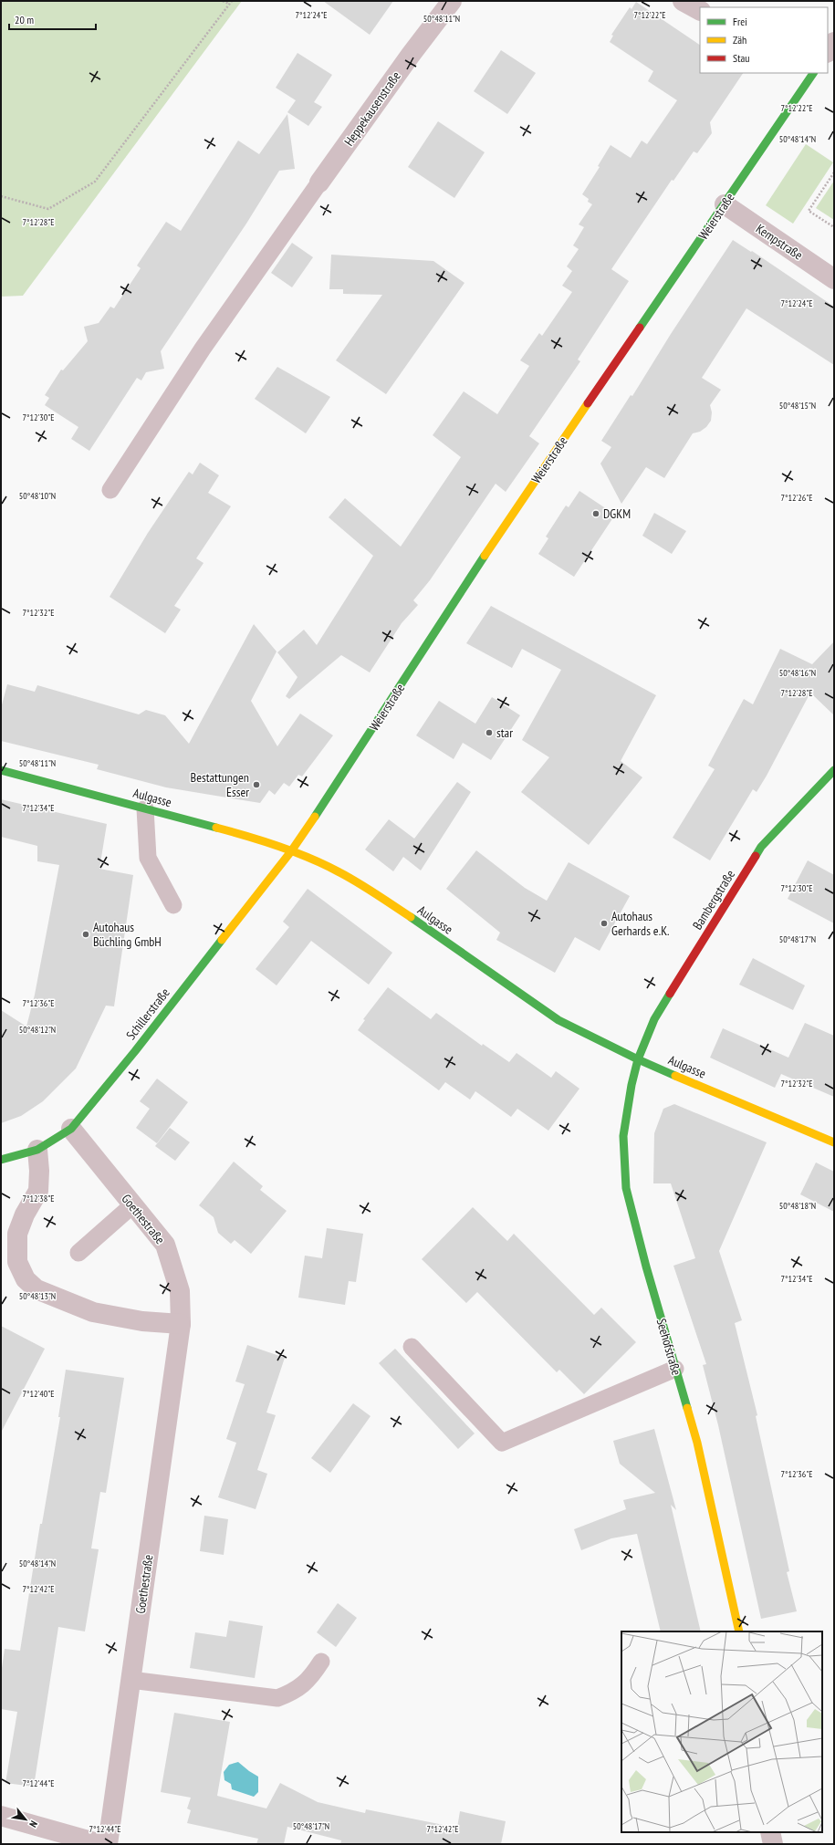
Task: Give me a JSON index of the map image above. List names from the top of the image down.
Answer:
{
  "streets": {
    "street": [
      "Heppekausenstraße",
      "Weierstraße",
      "Kempstraße",
      "Aulgasse",
      "Bambergstraße",
      "Schillerstraße",
      "Goethestraße",
      "Seehofstraße"
    ]
  },
  "crossings": [
    ["Weierstraße", "Kempstraße"],
    ["Weierstraße", "Aulgasse"],
    ["Weierstraße", "Schillerstraße"],
    ["Aulgasse", "Bambergstraße"],
    ["Aulgasse", "Schillerstraße"],
    ["Aulgasse", "Seehofstraße"],
    ["Bambergstraße", "Seehofstraße"],
    ["Schillerstraße", "Goethestraße"]
  ],
  "places": [
    "DGKM",
    "star",
    "Bestattungen Esser",
    "Autohaus Gerhards e.K.",
    "Autohaus Büchling GmbH"
  ],
  "legend": ["Frei", "Zäh", "Stau"],
  "scale_bar": "20 m",
  "north": "bottom right",
  "coordinates": [
    "7°12'24\"E",
    "7°12'22\"E",
    "50°48'11\"N",
    "50°48'14\"N",
    "7°12'28\"E",
    "50°48'15\"N",
    "7°12'30\"E",
    "50°48'10\"N",
    "7°12'26\"E",
    "7°12'32\"E",
    "50°48'16\"N",
    "7°12'34\"E",
    "50°48'17\"N",
    "7°12'36\"E",
    "50°48'12\"N",
    "7°12'38\"E",
    "50°48'18\"N",
    "50°48'13\"N",
    "7°12'40\"E",
    "7°12'42\"E",
    "7°12'44\"E"
  ]
}
